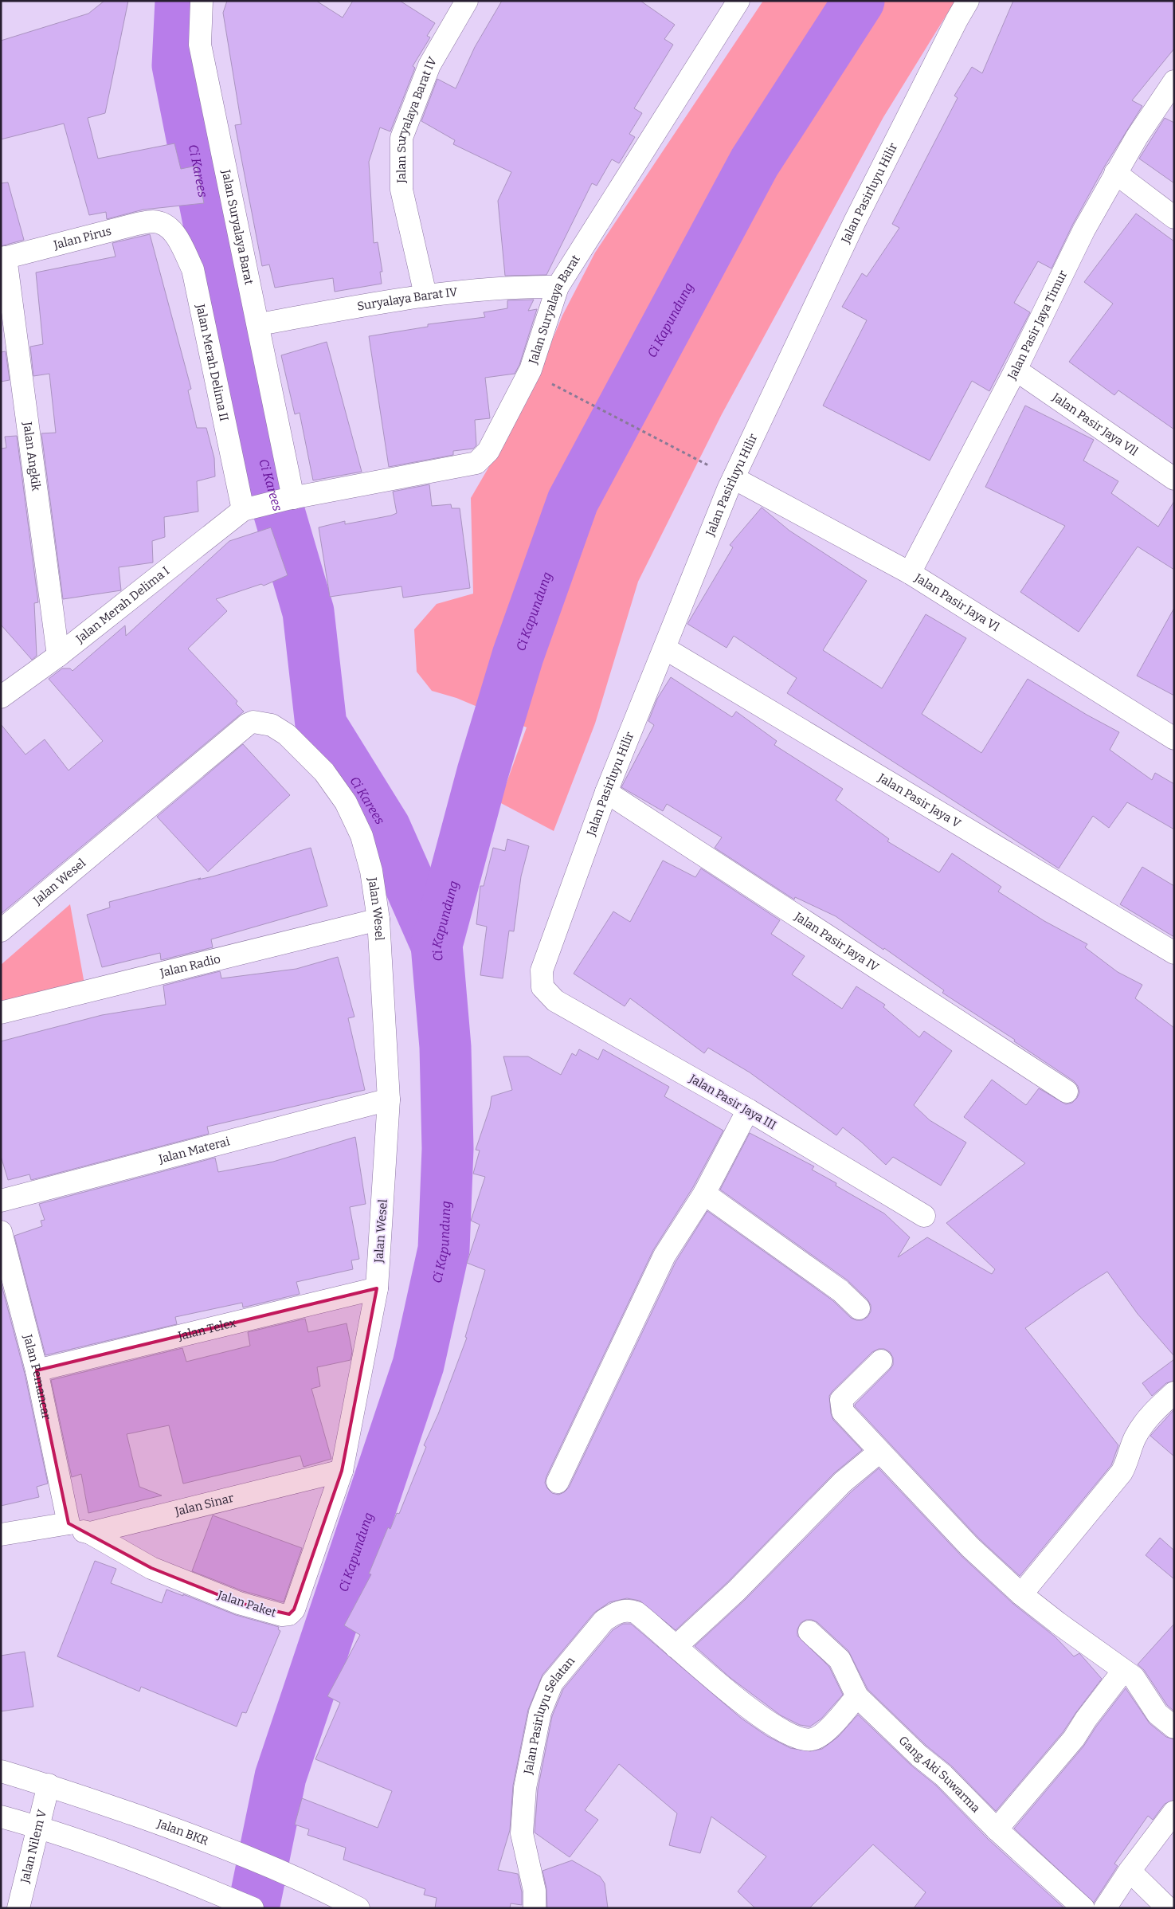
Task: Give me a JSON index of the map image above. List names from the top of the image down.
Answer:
{
  "streets": {
    "street": [
      "Jalan Suryalaya Barat IV",
      "Jalan Pasirluyu Hilir",
      "Jalan Suryalaya Barat",
      "Jalan Pirus",
      "Suryalaya Barat IV",
      "Jalan Pasir Jaya Timur",
      "Jalan Merah Delima II",
      "Jalan Pasir Jaya Vll",
      "Jalan Angkik",
      "Jalan Pasir Jaya Vl",
      "Jalan Merah Delima I",
      "Jalan Pasir Jaya V",
      "Jalan Wesel",
      "Jalan Pasir Jaya IV",
      "Jalan Radio",
      "Jalan Pasir Jaya III",
      "Jalan Materai",
      "Jalan Telex",
      "Jalan Pemancar",
      "Jalan Sinar",
      "Jalan Paket",
      "Jalan Pasirluyu Selatan",
      "Gang Aki Suwarma",
      "Jalan BKR",
      "Jalan Nilem V"
    ]
  },
  "crossings": [
    ["Jalan Suryalaya Barat IV", "Suryalaya Barat IV"],
    ["Jalan Pasirluyu Hilir", "Jalan Pasir Jaya Vl"],
    ["Jalan Pasirluyu Hilir", "Jalan Pasir Jaya V"],
    ["Jalan Pasirluyu Hilir", "Jalan Pasir Jaya IV"],
    ["Jalan Pasirluyu Hilir", "Jalan Pasir Jaya III"],
    ["Jalan Suryalaya Barat", "Suryalaya Barat IV"],
    ["Jalan Pirus", "Jalan Merah Delima II"],
    ["Jalan Pirus", "Jalan Angkik"],
    ["Jalan Pasir Jaya Timur", "Jalan Pasir Jaya Vll"],
    ["Jalan Pasir Jaya Timur", "Jalan Pasir Jaya Vl"],
    ["Jalan Merah Delima II", "Jalan Merah Delima I"],
    ["Jalan Angkik", "Jalan Merah Delima I"],
    ["Jalan Wesel", "Jalan Radio"],
    ["Jalan Wesel", "Jalan Materai"],
    ["Jalan Wesel", "Jalan Telex"],
    ["Jalan Wesel", "Jalan Sinar"],
    ["Jalan Wesel", "Jalan Paket"],
    ["Jalan Telex", "Jalan Pemancar"],
    ["Jalan Sinar", "Jalan Paket"],
    ["Jalan Pasirluyu Selatan", "Gang Aki Suwarma"],
    ["Jalan BKR", "Jalan Nilem V"]
  ],
  "water": ["Ci Karees", "Ci Kapundung"]
}
